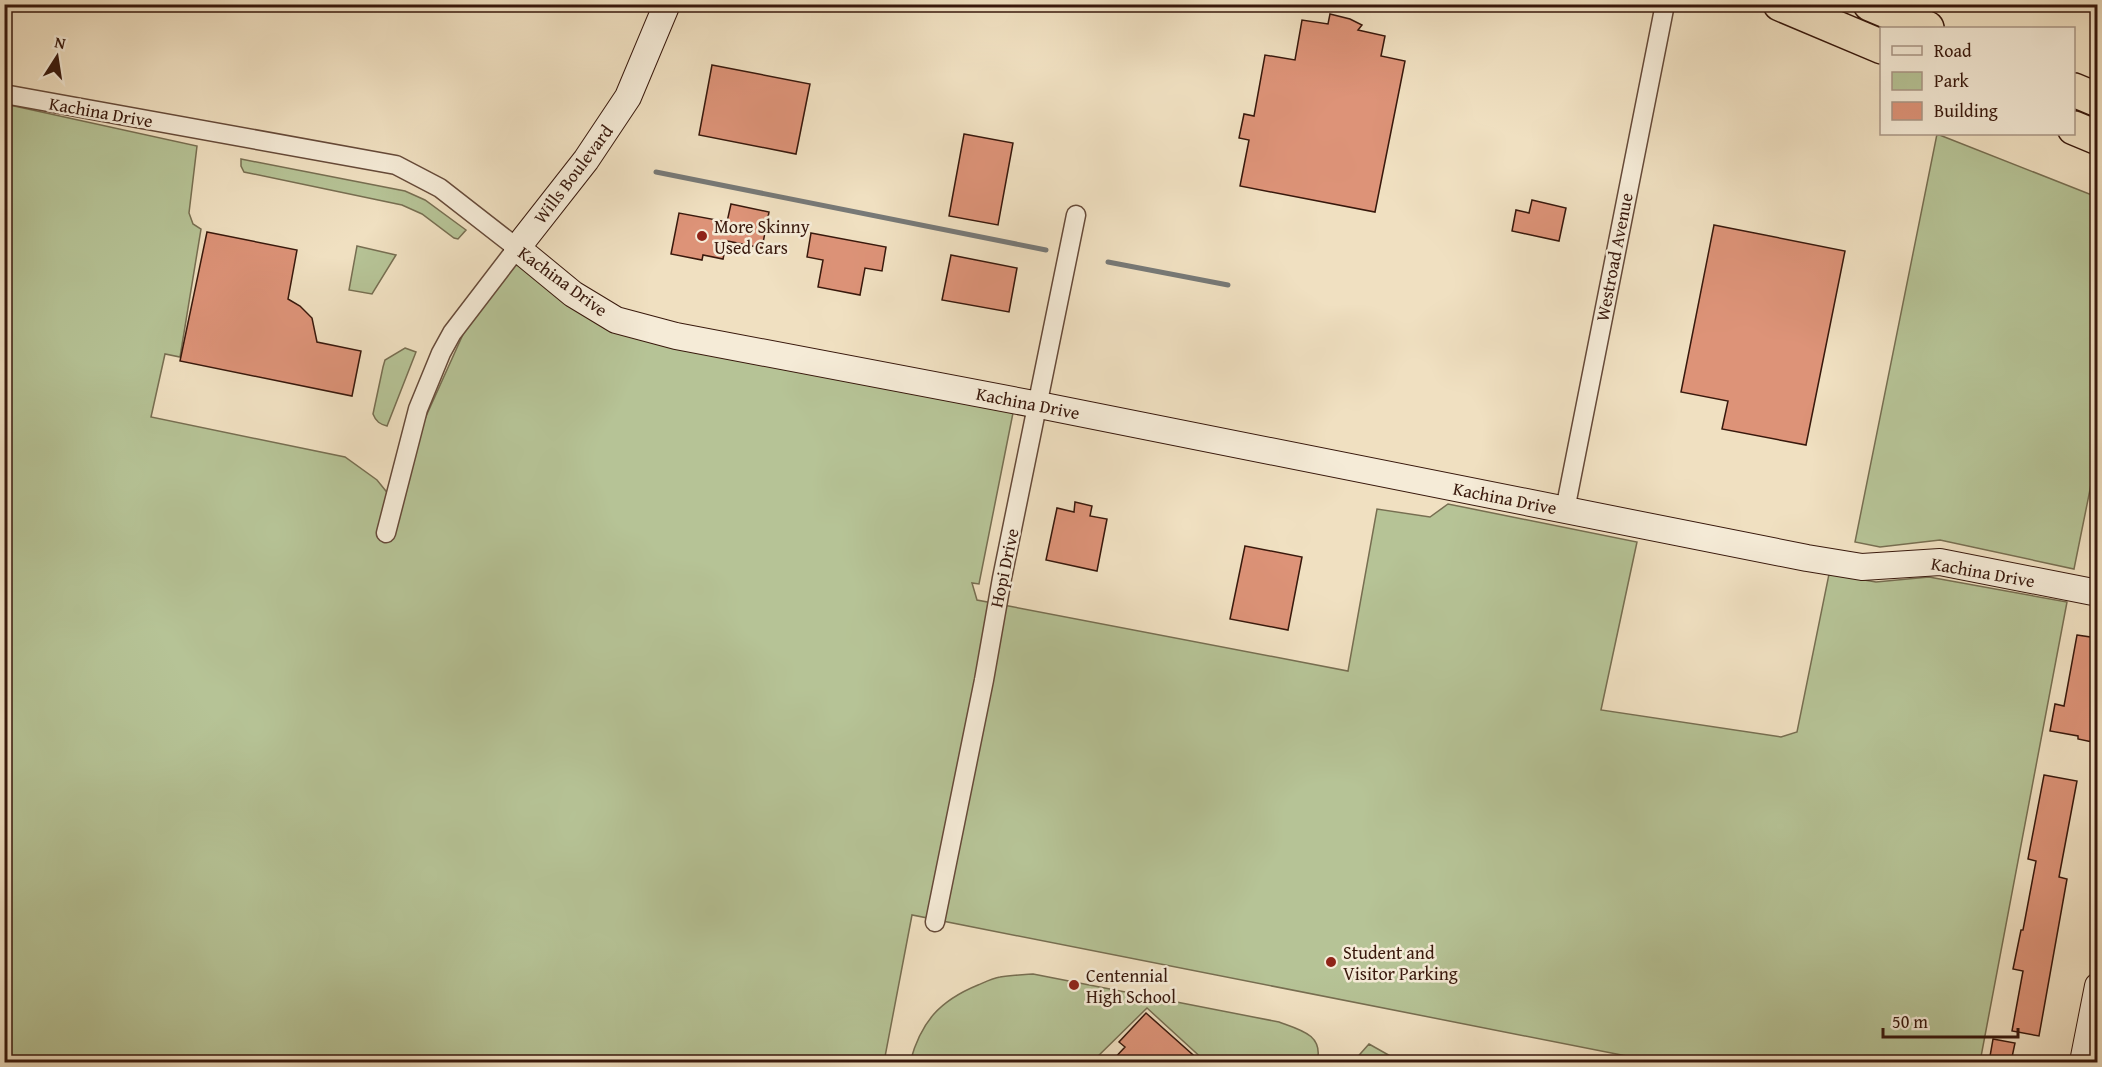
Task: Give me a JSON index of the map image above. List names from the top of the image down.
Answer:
{
  "streets": {
    "street": [
      "Kachina Drive",
      "Wills Boulevard",
      "Westroad Avenue",
      "Hopi Drive"
    ]
  },
  "crossings": [
    ["Kachina Drive", "Wills Boulevard"],
    ["Kachina Drive", "Westroad Avenue"],
    ["Kachina Drive", "Hopi Drive"]
  ],
  "places": ["More Skinny Used Cars", "Student and Visitor Parking", "Centennial High School"],
  "legend": ["Road", "Park", "Building"],
  "scale_bar": "50 m",
  "north": "top"
}
